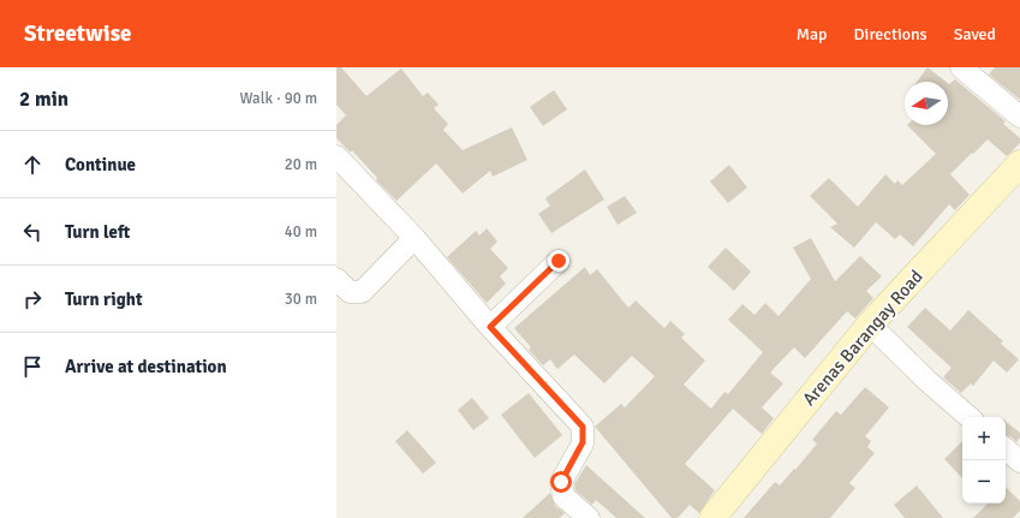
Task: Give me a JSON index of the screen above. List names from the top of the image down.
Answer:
{
  "streets": {
    "street": ["Arenas Barangay Road"]
  },
  "north": "left",
  "page": {
    "header": "Streetwise",
    "nav": ["Map", "Directions", "Saved"],
    "heading": ["2 min", "Walk · 90 m"],
    "list": [
      ["Continue", "20 m"],
      ["Turn left", "40 m"],
      ["Turn right", "30 m"],
      "Arrive at destination"
    ],
    "map_buttons": ["+", "−"]
  }
}
